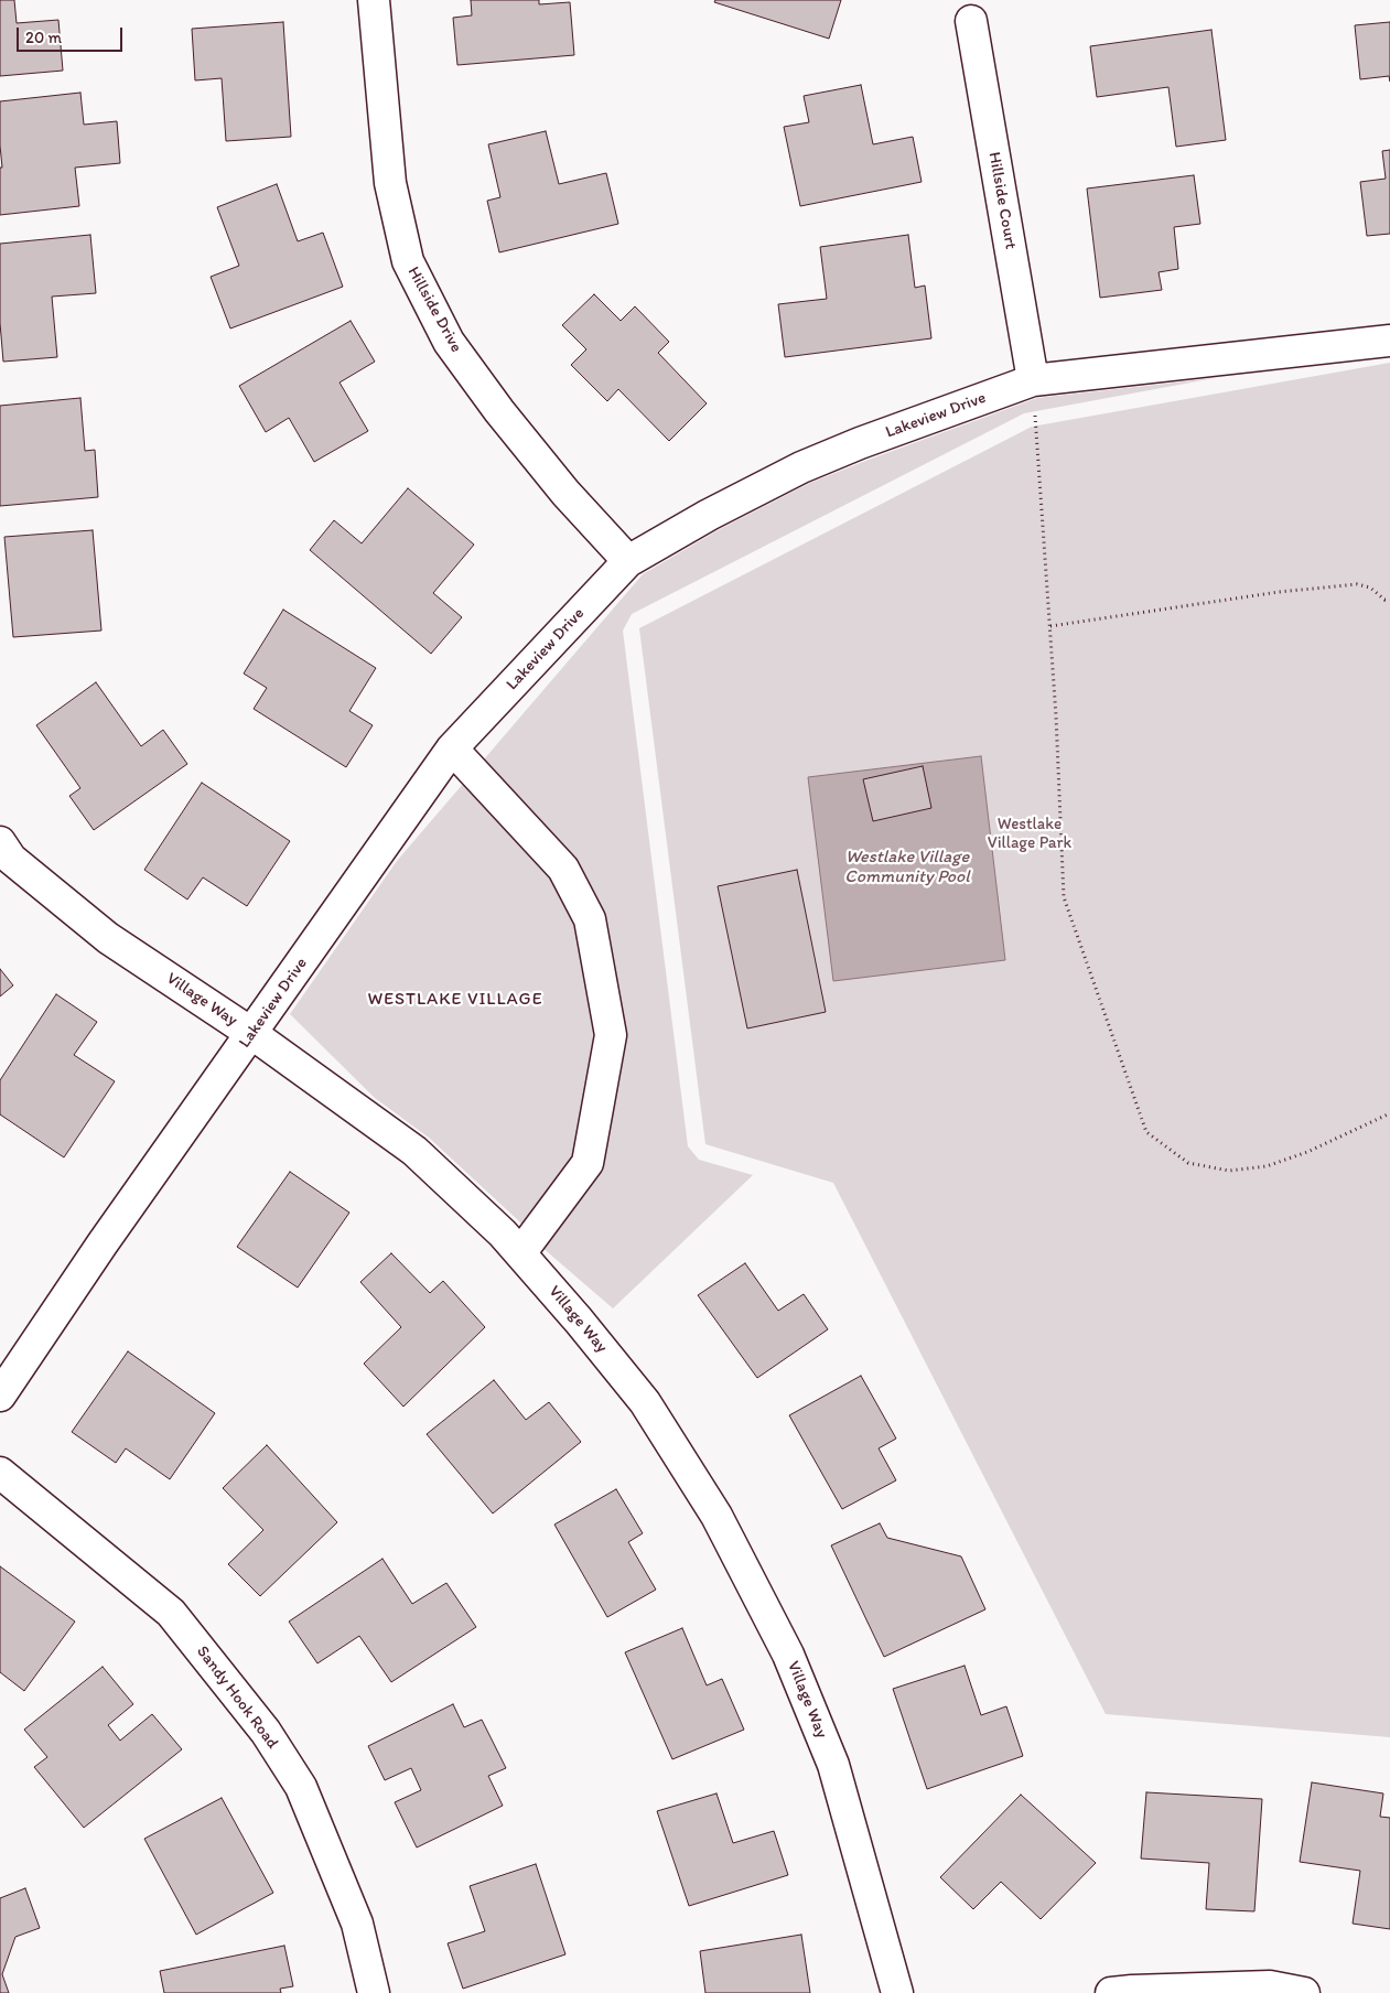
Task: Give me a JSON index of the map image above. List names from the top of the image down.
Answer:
{
  "streets": {
    "street": [
      "Hillside Court",
      "Hillside Drive",
      "Lakeview Drive",
      "Village Way",
      "Sandy Hook Road"
    ]
  },
  "crossings": [
    ["Hillside Court", "Lakeview Drive"],
    ["Hillside Drive", "Lakeview Drive"],
    ["Lakeview Drive", "Village Way"]
  ],
  "districts": ["WESTLAKE VILLAGE"],
  "water": ["Westlake Village Community Pool"],
  "parks": ["Westlake Village Park"],
  "scale_bar": "20 m"
}
